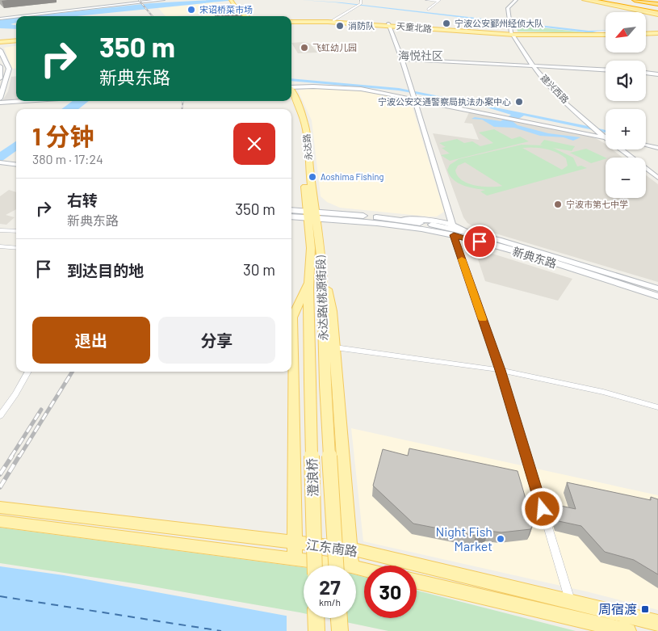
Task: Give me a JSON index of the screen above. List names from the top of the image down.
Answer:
{
  "streets": {
    "main road": [
      "天童北路",
      "永达路",
      "新典东路",
      "永达路(桃源街段)",
      "澄浪桥",
      "江东南路"
    ],
    "street": ["建兴西路"]
  },
  "crossings": [
    ["天童北路", "建兴西路"],
    ["永达路", "新典东路"],
    ["永达路", "永达路(桃源街段)"],
    ["新典东路", "永达路(桃源街段)"],
    ["永达路(桃源街段)", "澄浪桥"]
  ],
  "districts": ["海悦社区"],
  "places": {
    "other": [
      "宋诏桥菜市场",
      "宁波公安鄞州经侦大队",
      "消防队",
      "飞虹幼儿园",
      "宁波公安交通警察局执法办案中心",
      "Aoshima Fishing",
      "宁波市第七中学",
      "Night Fish Market"
    ],
    "transit": ["周宿渡"]
  },
  "north": "bottom left",
  "page": {
    "map_buttons": ["+", "−"],
    "turn": ["350 m", "新典东路"],
    "heading": ["1 分钟", "380 m · 17:24"],
    "list": [
      {
        "name": "右转",
        "note": "新典东路",
        "value": "350 m"
      },
      {
        "name": "到达目的地",
        "value": "30 m"
      }
    ],
    "buttons": ["退出", "分享"],
    "speed": "27 km/h",
    "limit": "30"
  }
}
